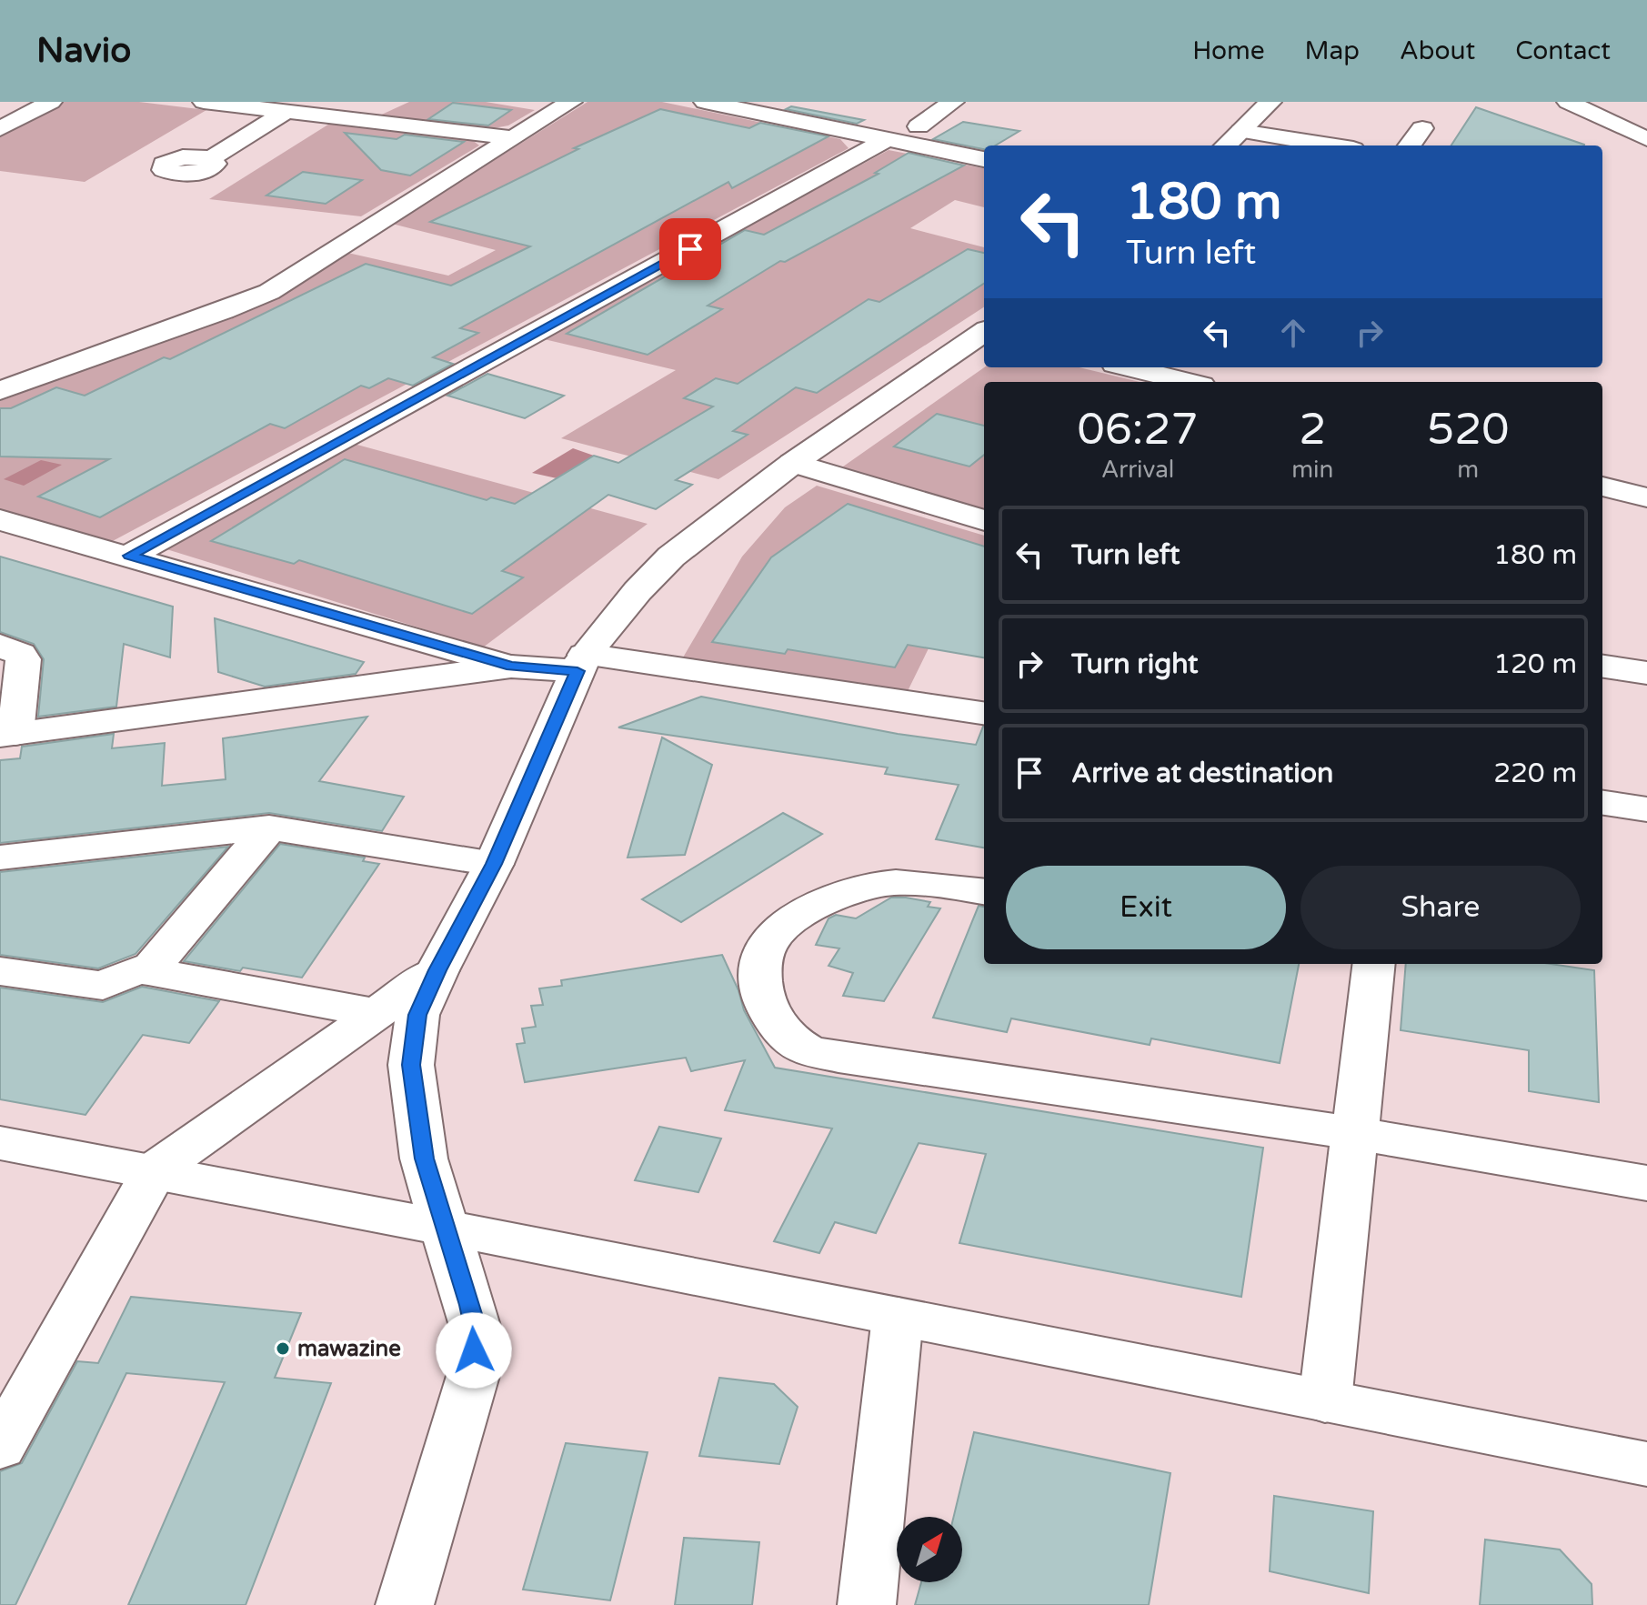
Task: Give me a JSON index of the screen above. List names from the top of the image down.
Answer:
{
  "places": ["mawazine"],
  "north": "top right",
  "page": {
    "header": "Navio",
    "nav": [
      "Home",
      "Map",
      "About",
      "Contact"
    ],
    "turn": ["180 m", "Turn left"],
    "eta": [
      "06:27",
      "Arrival",
      "2",
      "min",
      "520",
      "m"
    ],
    "list": [
      {
        "name": "Turn left",
        "value": "180 m"
      },
      {
        "name": "Turn right",
        "value": "120 m"
      },
      {
        "name": "Arrive at destination",
        "value": "220 m"
      }
    ],
    "buttons": ["Exit", "Share"]
  }
}
